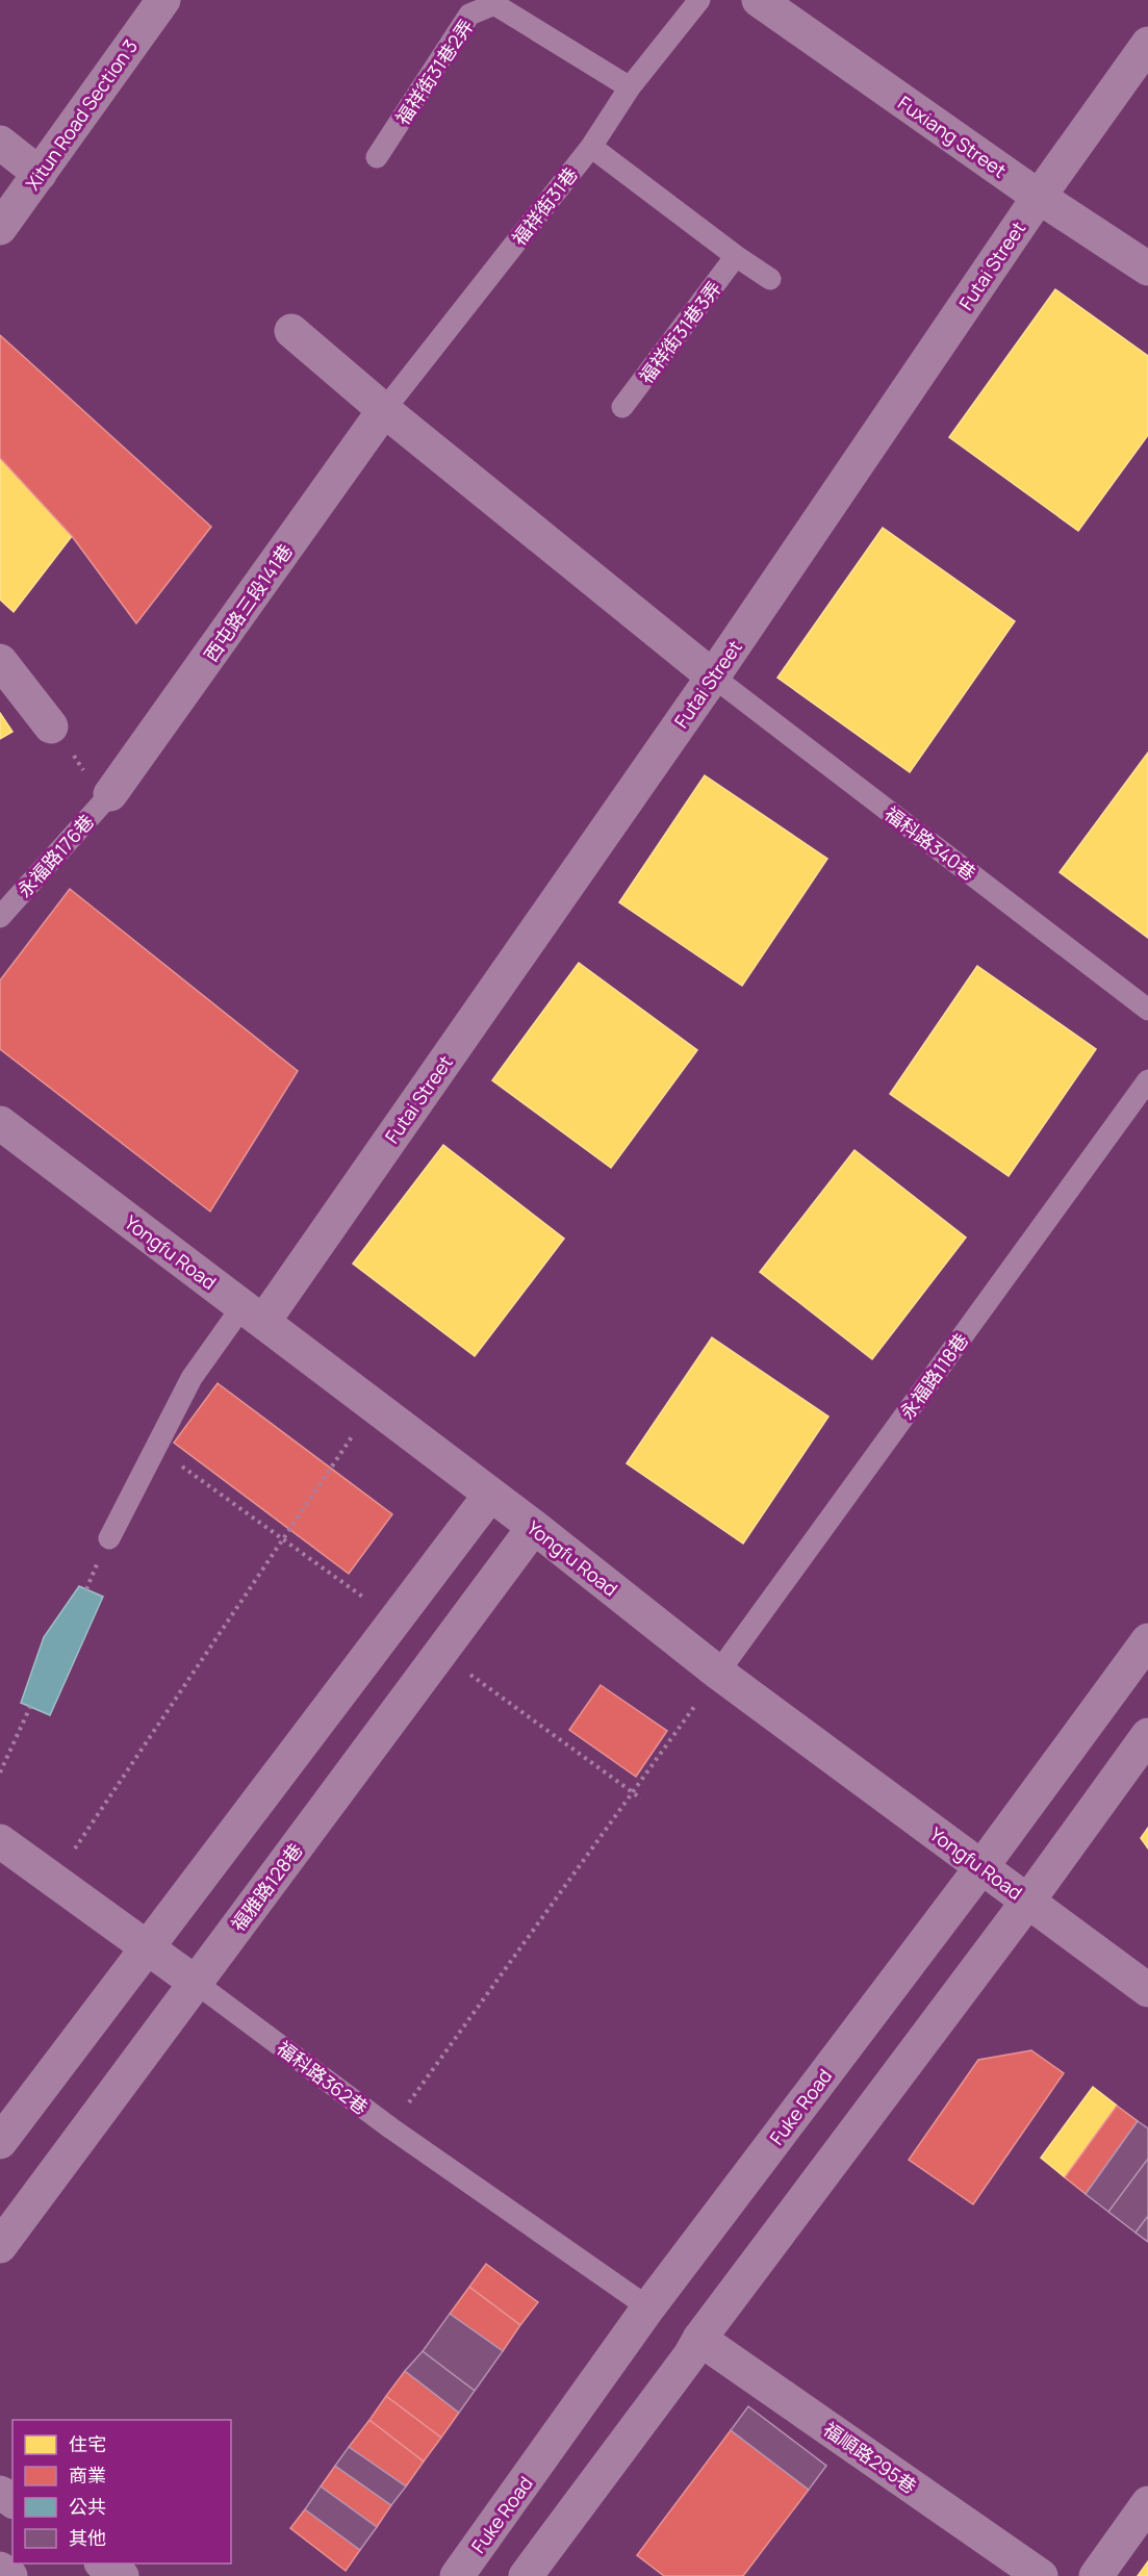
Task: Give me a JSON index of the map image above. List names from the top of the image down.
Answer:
{
  "streets": {
    "street": [
      "Xitun Road Section 3",
      "Fuxiang Street",
      "Futai Street",
      "西屯路三段141巷",
      "Yongfu Road",
      "福雅路128巷",
      "福科路362巷",
      "Fuke Road",
      "福順路295巷"
    ],
    "lane": [
      "福祥街31巷2弄",
      "福祥街31巷",
      "福祥街31巷3弄",
      "福科路340巷",
      "永福路176巷",
      "永福路118巷"
    ]
  },
  "crossings": [
    ["福祥街31巷2弄", "福祥街31巷"],
    ["Fuxiang Street", "Futai Street"],
    ["福祥街31巷", "西屯路三段141巷"],
    ["Futai Street", "福科路340巷"],
    ["Futai Street", "Yongfu Road"],
    ["西屯路三段141巷", "永福路176巷"],
    ["Yongfu Road", "永福路118巷"],
    ["Yongfu Road", "福雅路128巷"],
    ["Yongfu Road", "Fuke Road"],
    ["福雅路128巷", "福科路362巷"],
    ["福科路362巷", "Fuke Road"]
  ],
  "legend": [
    "住宅",
    "商業",
    "公共",
    "其他"
  ]
}
